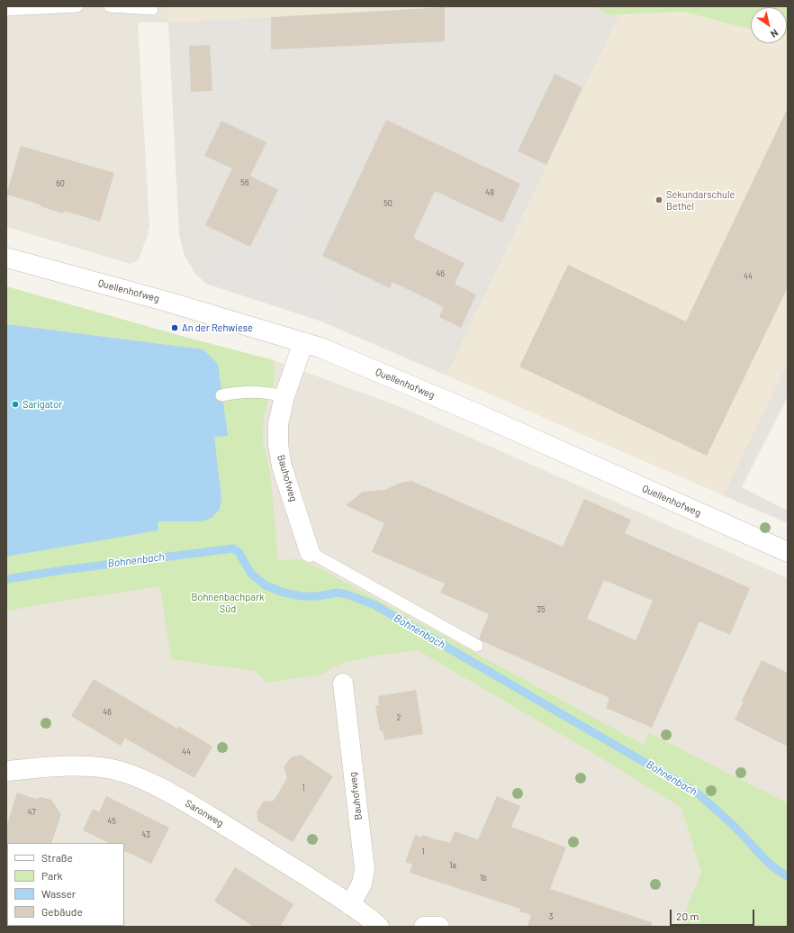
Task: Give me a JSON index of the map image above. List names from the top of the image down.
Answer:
{
  "streets": {
    "street": ["Quellenhofweg", "Bauhofweg", "Saronweg"]
  },
  "crossings": [
    ["Quellenhofweg", "Bauhofweg"],
    ["Bauhofweg", "Saronweg"]
  ],
  "water": ["Bohnenbach"],
  "parks": ["Bohnenbachpark Süd"],
  "places": ["Sekundarschule Bethel", "An der Rehwiese", "Sarigator"],
  "house_numbers": [
    "56",
    "60",
    "48",
    "50",
    "46",
    "44",
    "35",
    "46",
    "2",
    "44",
    "1",
    "47",
    "45",
    "43",
    "1",
    "1a",
    "1b",
    "3"
  ],
  "legend": [
    "Straße",
    "Park",
    "Wasser",
    "Gebäude"
  ],
  "scale_bar": "20 m",
  "north": "bottom right"
}
